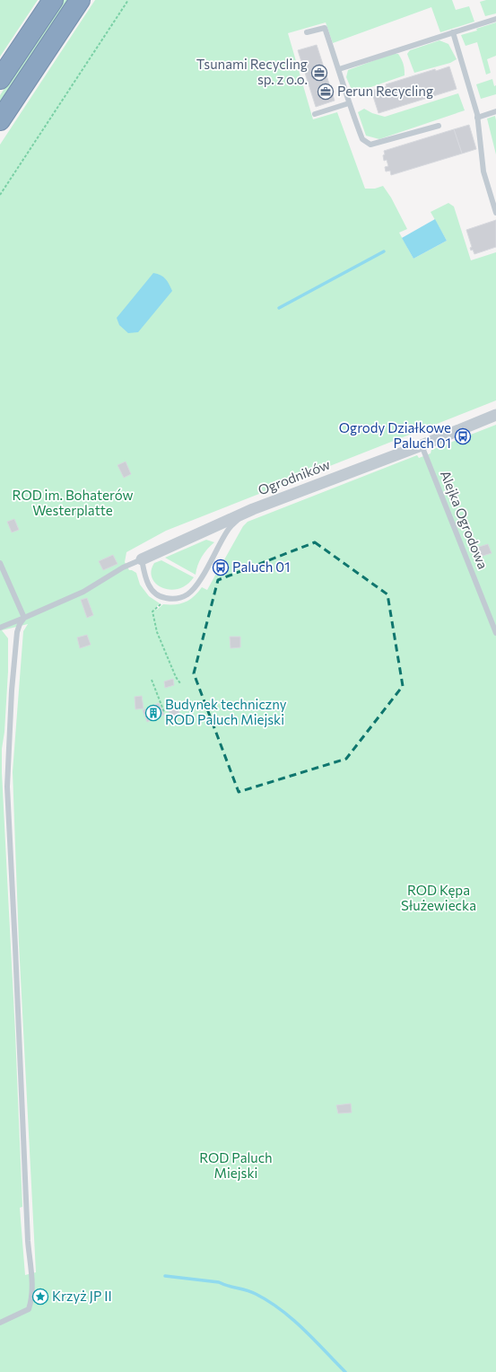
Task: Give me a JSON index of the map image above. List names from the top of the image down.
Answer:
{
  "streets": {
    "street": ["Ogrodników"],
    "lane": ["Alejka Ogrodowa"]
  },
  "crossings": [
    ["Ogrodników", "Alejka Ogrodowa"]
  ],
  "parks": ["ROD im. Bohaterów Westerplatte", "ROD Kępa Służewiecka", "ROD Paluch Miejski"],
  "places": {
    "office": ["Tsunami Recycling sp. z o.o.", "Perun Recycling"],
    "bus stop": ["Ogrody Działkowe Paluch 01", "Paluch 01"],
    "building": ["Budynek techniczny ROD Paluch Miejski"],
    "place": ["Krzyż JP II"]
  }
}
